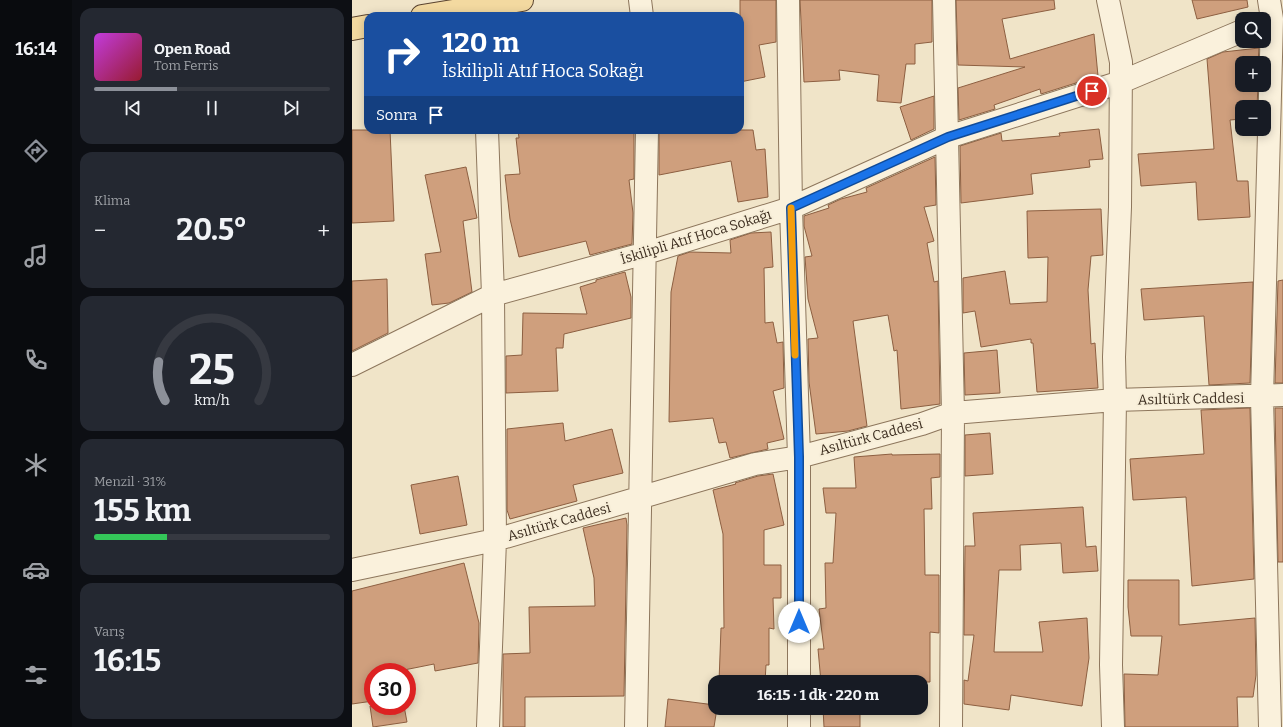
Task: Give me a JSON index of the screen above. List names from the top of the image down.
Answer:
{
  "streets": {
    "street": ["İskilipli Atıf Hoca Sokağı", "Asıltürk Caddesi"]
  },
  "page": {
    "tabs": "16:14",
    "map_buttons": ["+", "−"],
    "turn": ["120 m", "İskilipli Atıf Hoca Sokağı"],
    "song": ["Open Road", "Tom Ferris"],
    "then": "Sonra",
    "tile": [
      "Klima",
      ["Menzil · 31%", "155 km"],
      ["Varış", "16:15"]
    ],
    "heat": ["−", "20.5°", "+"],
    "limit": "30",
    "trip": "16:15 · 1 dk · 220 m",
    "gauge": ["25", "km/h"]
  }
}
